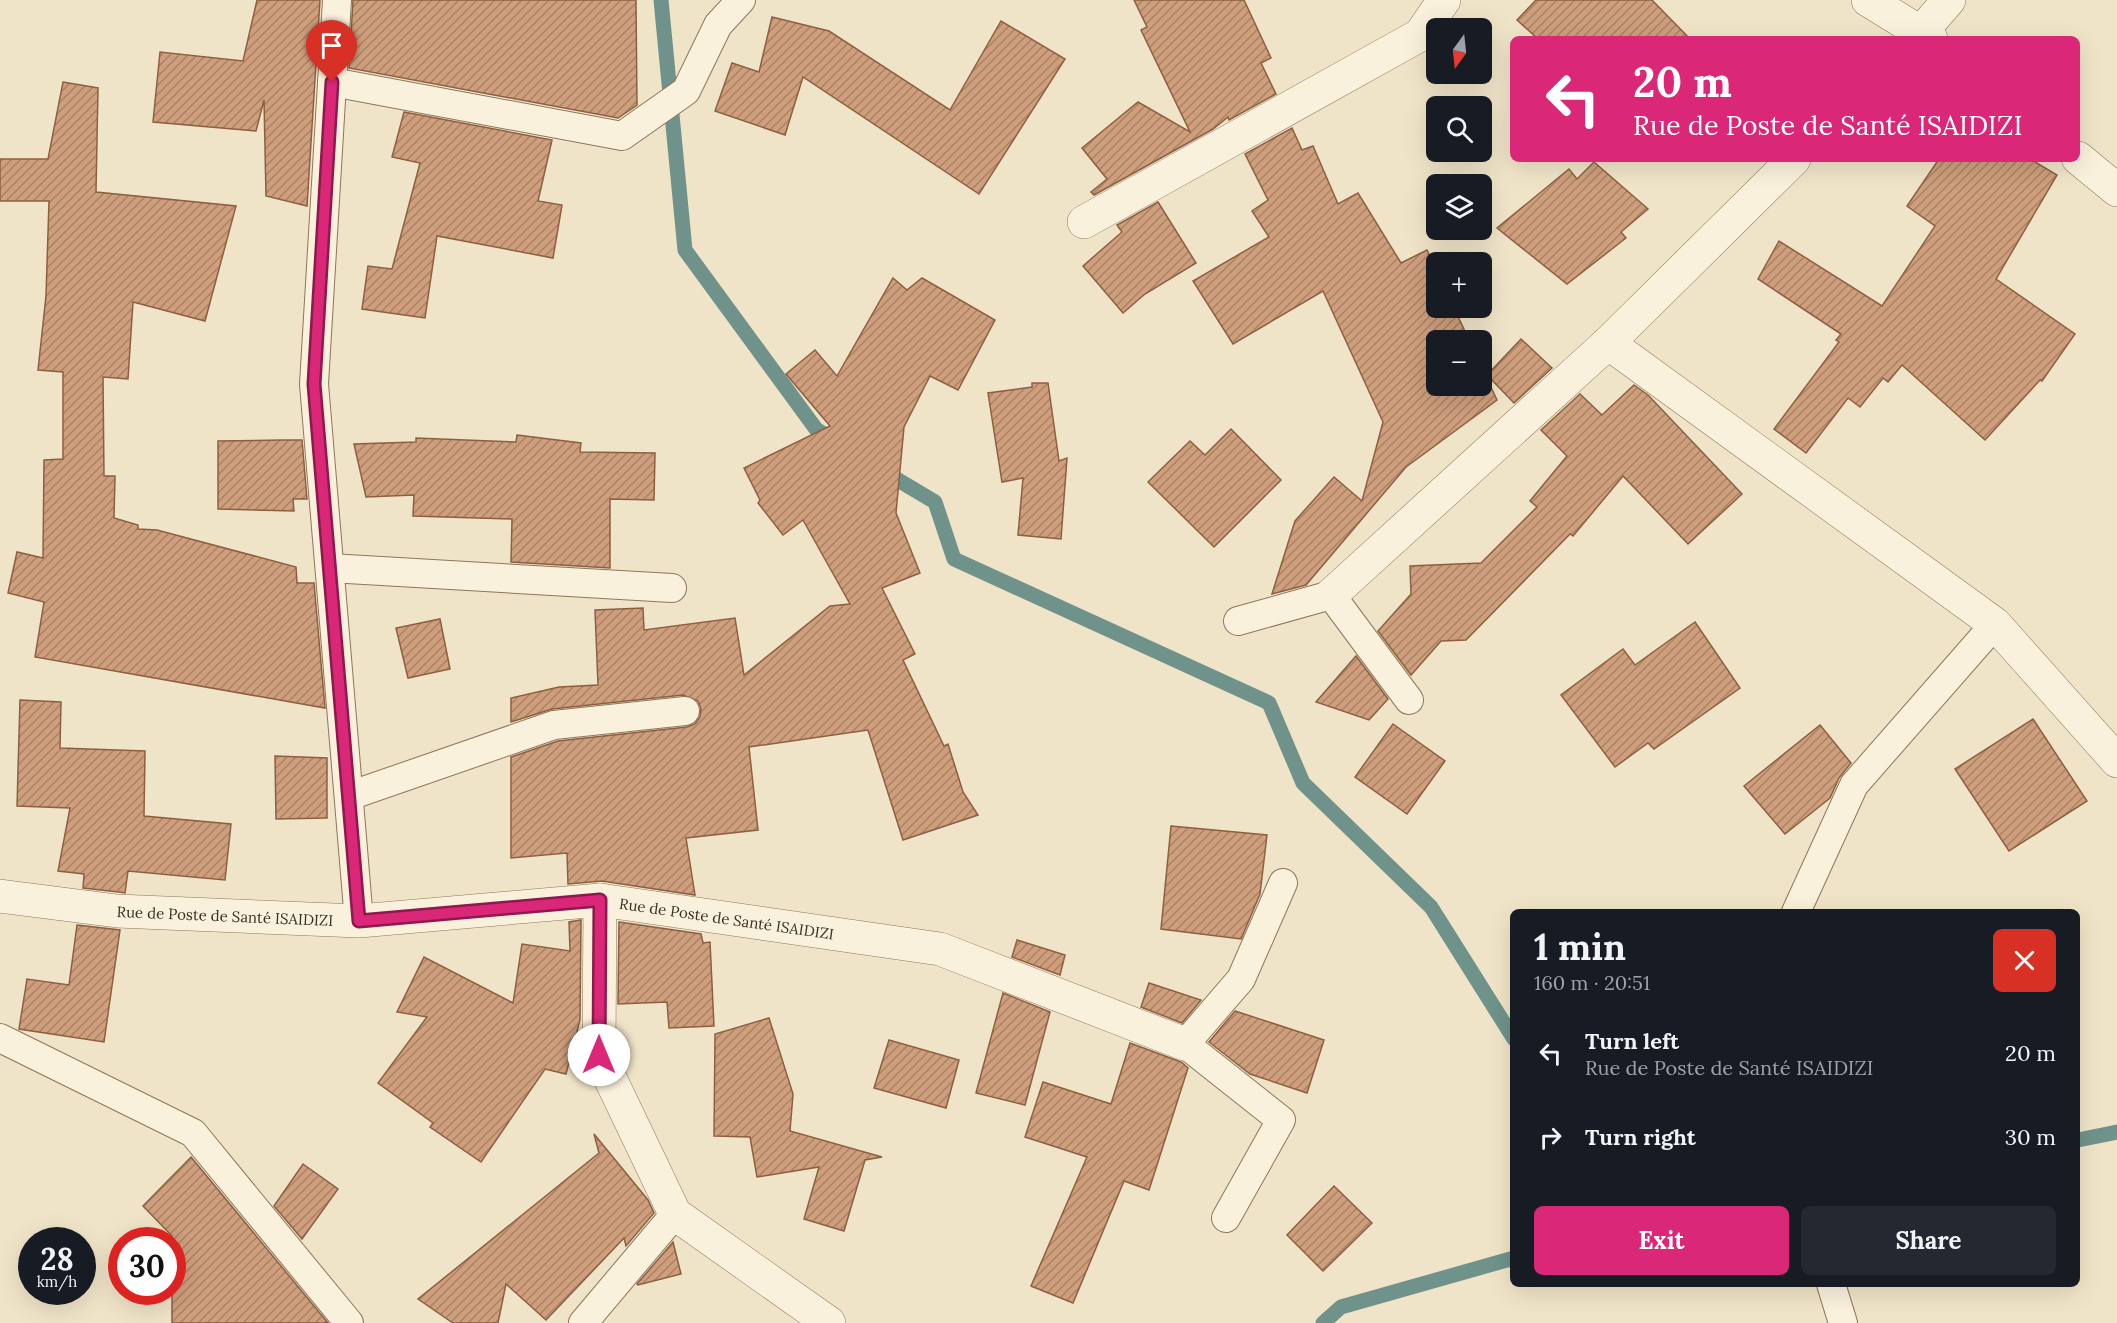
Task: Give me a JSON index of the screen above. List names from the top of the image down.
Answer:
{
  "streets": {
    "street": ["Rue de Poste de Santé ISAIDIZI"]
  },
  "north": "bottom",
  "page": {
    "map_buttons": ["+", "−"],
    "turn": ["20 m", "Rue de Poste de Santé ISAIDIZI"],
    "heading": ["1 min", "160 m · 20:51"],
    "list": [
      {
        "name": "Turn left",
        "note": "Rue de Poste de Santé ISAIDIZI",
        "value": "20 m"
      },
      {
        "name": "Turn right",
        "value": "30 m"
      }
    ],
    "buttons": ["Exit", "Share"],
    "speed": "28 km/h",
    "limit": "30"
  }
}
